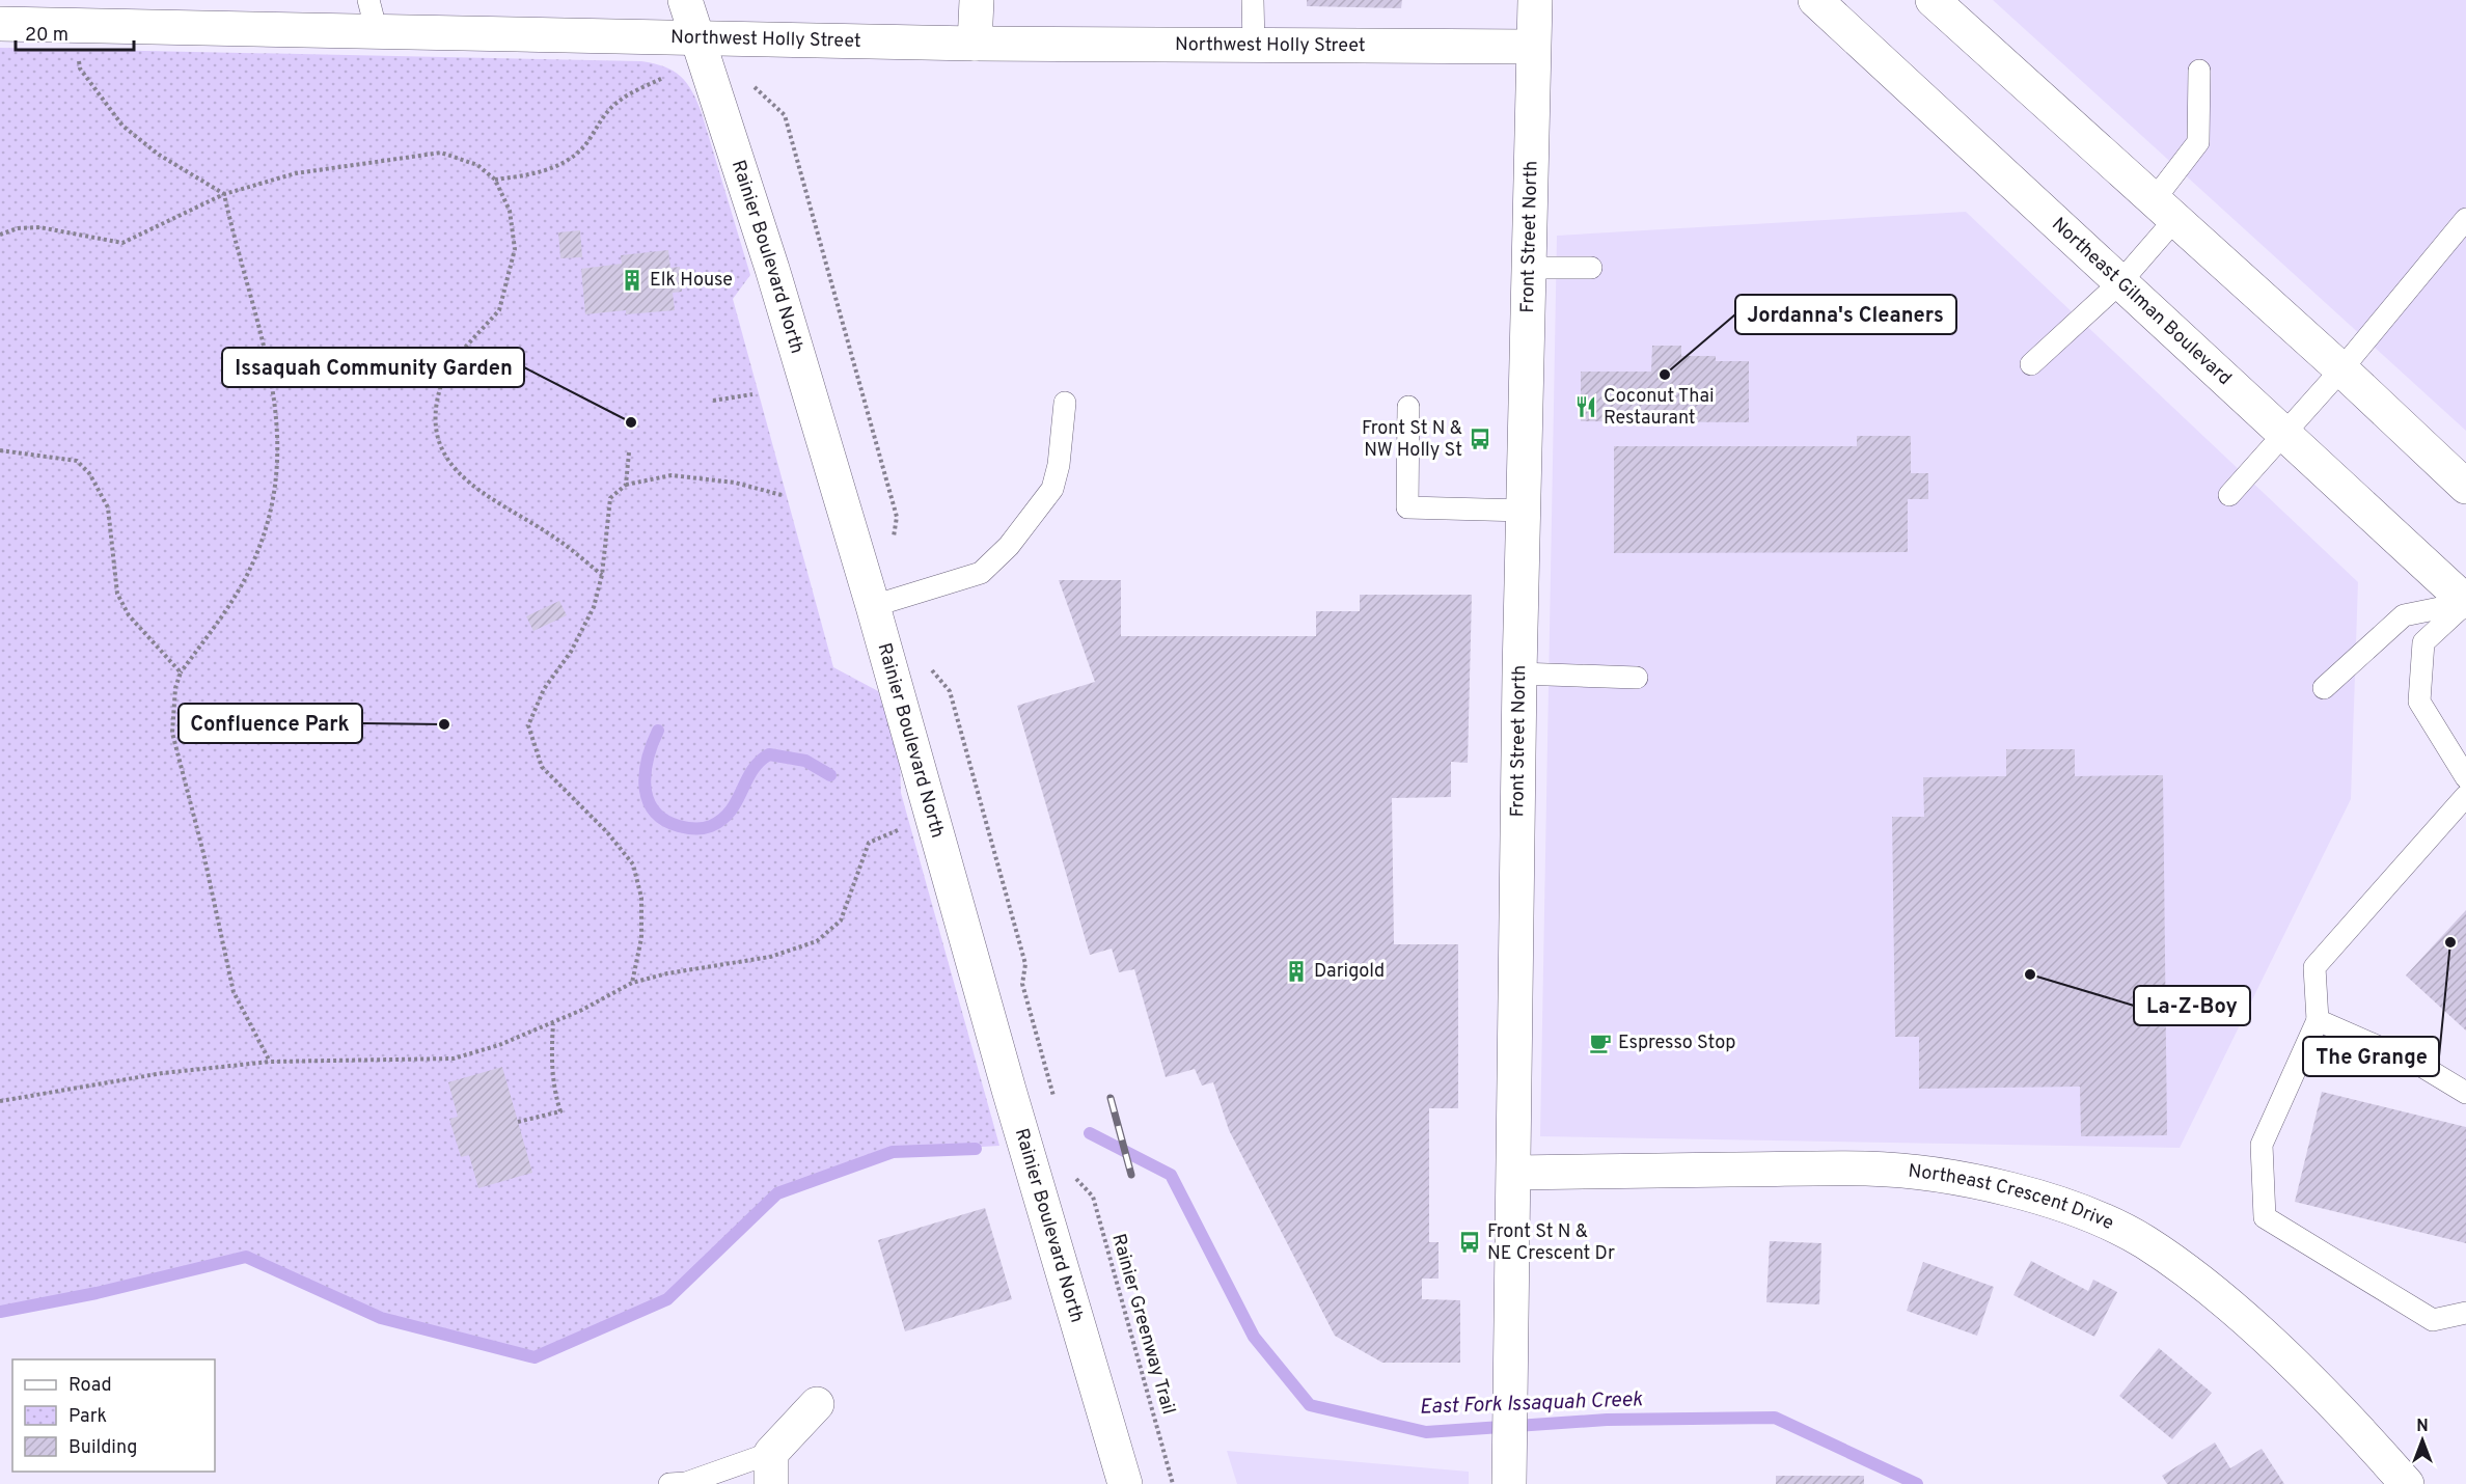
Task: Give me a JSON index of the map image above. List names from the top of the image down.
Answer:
{
  "streets": {
    "street": [
      "Northwest Holly Street",
      "Front Street North",
      "Rainier Boulevard North",
      "Northeast Gilman Boulevard",
      "Northeast Crescent Drive"
    ],
    "path": ["Rainier Greenway Trail"]
  },
  "crossings": [
    ["Northwest Holly Street", "Front Street North"],
    ["Northwest Holly Street", "Rainier Boulevard North"],
    ["Front Street North", "Northeast Crescent Drive"]
  ],
  "water": ["East Fork Issaquah Creek"],
  "places": {
    "building": ["Elk House", "Darigold"],
    "other": [
      "Jordanna's Cleaners",
      "Issaquah Community Garden",
      "Confluence Park",
      "The Grange",
      "La-Z-Boy"
    ],
    "restaurant": ["Coconut Thai Restaurant"],
    "bus stop": ["Front St N & NW Holly St", "Front St N & NE Crescent Dr"],
    "cafe": ["Espresso Stop"]
  },
  "legend": ["Road", "Park", "Building"],
  "scale_bar": "20 m",
  "north": "top"
}
